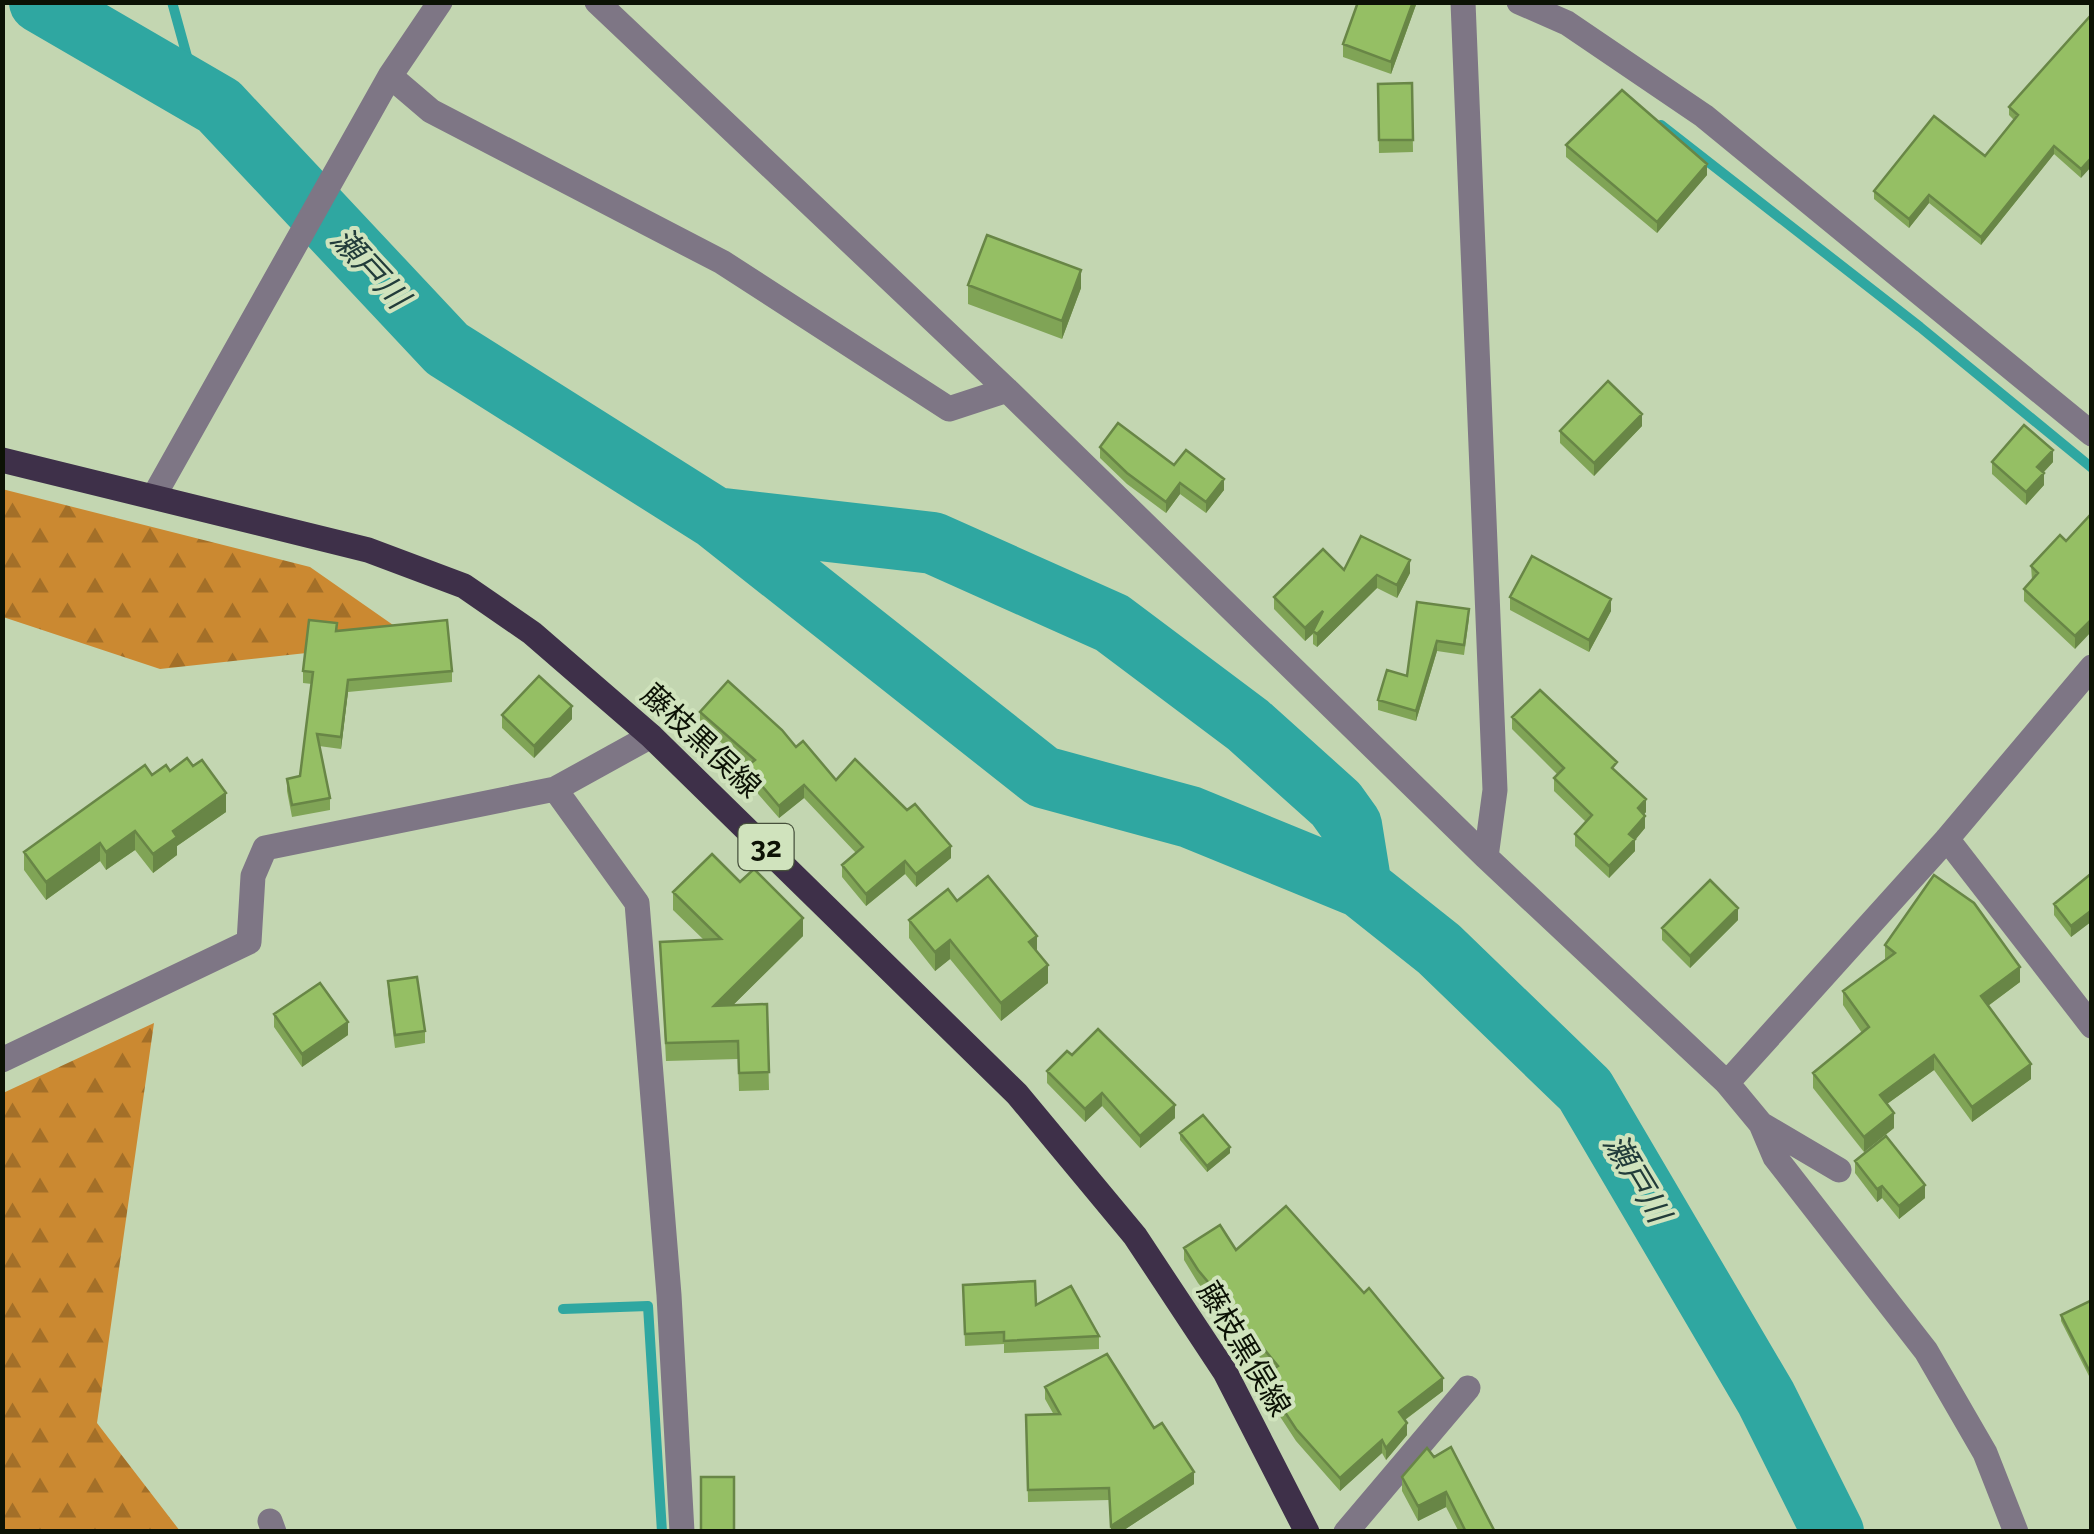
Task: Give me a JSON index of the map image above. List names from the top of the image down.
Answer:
{
  "streets": {
    "main road": ["藤枝黒俣線", "32"]
  },
  "water": ["瀬戸川"]
}
